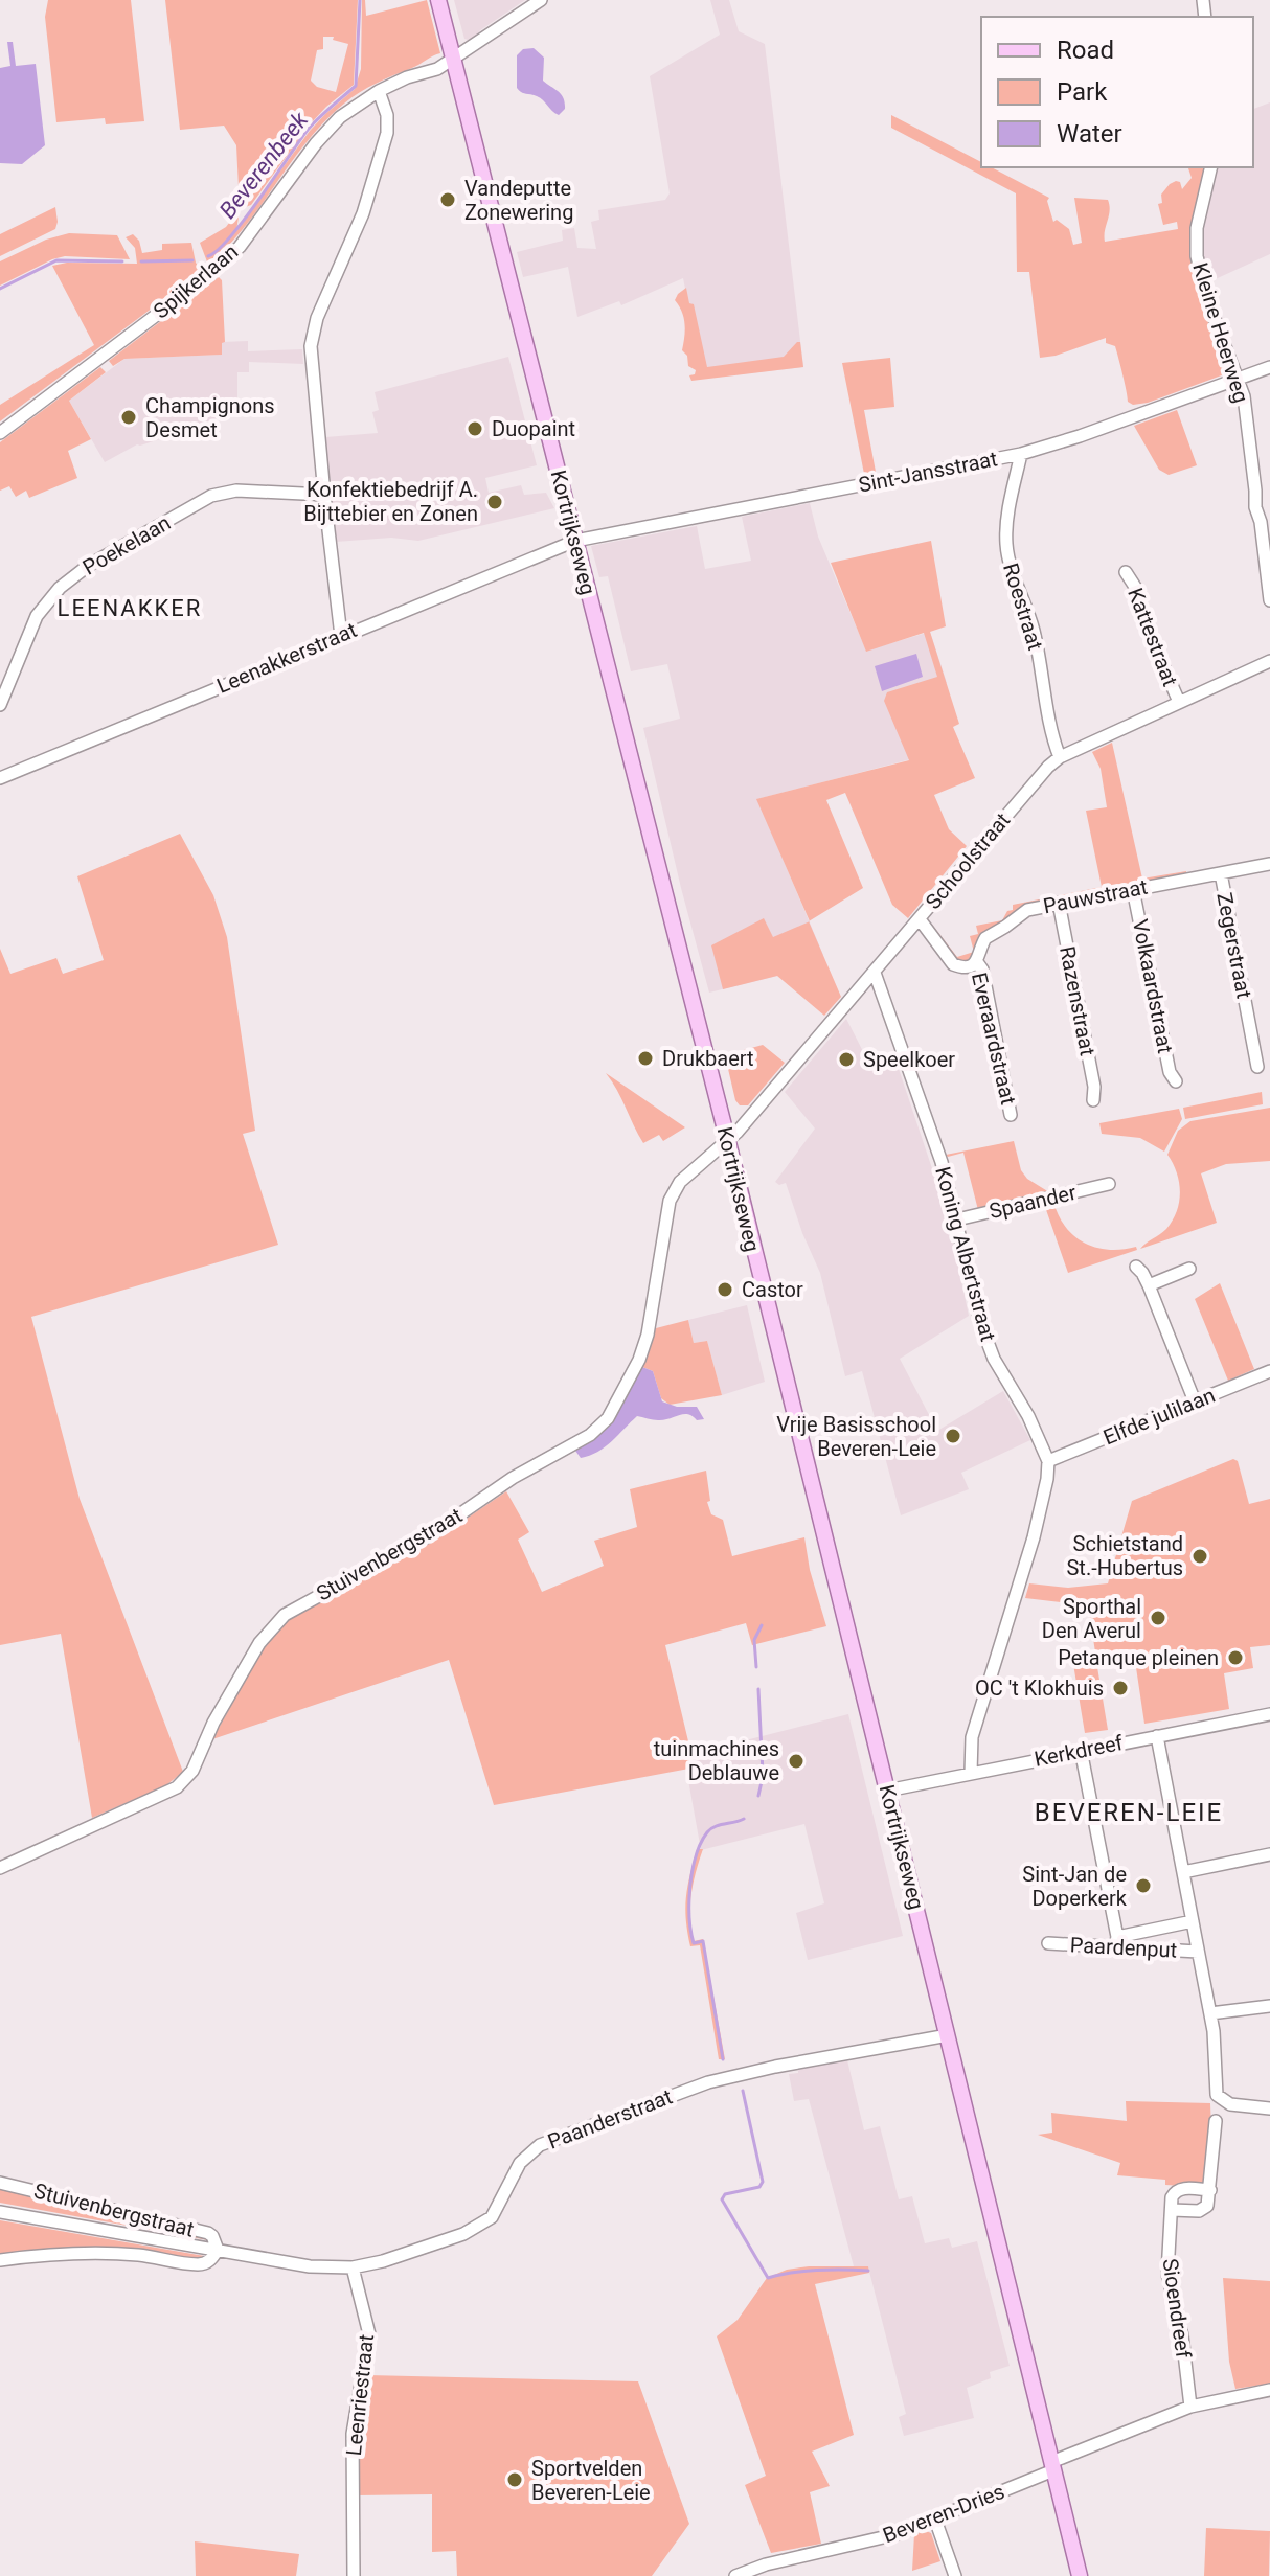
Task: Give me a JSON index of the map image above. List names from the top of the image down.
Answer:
{
  "streets": {
    "main road": ["Kortrijkseweg"],
    "street": [
      "Spijkerlaan",
      "Kleine Heerweg",
      "Sint-Jansstraat",
      "Poekelaan",
      "Roestraat",
      "Kattestraat",
      "Leenakkerstraat",
      "Schoolstraat",
      "Pauwstraat",
      "Zegerstraat",
      "Volkaardstraat",
      "Razenstraat",
      "Everaardstraat",
      "Spaander",
      "Koning Albertstraat",
      "Elfde julilaan",
      "Stuivenbergstraat",
      "Kerkdreef",
      "Paardenput",
      "Paanderstraat",
      "Sioendreef",
      "Leenriestraat",
      "Beveren-Dries"
    ]
  },
  "crossings": [
    ["Spijkerlaan", "Kortrijkseweg"],
    ["Kleine Heerweg", "Sint-Jansstraat"],
    ["Sint-Jansstraat", "Kortrijkseweg"],
    ["Sint-Jansstraat", "Roestraat"],
    ["Sint-Jansstraat", "Leenakkerstraat"],
    ["Kortrijkseweg", "Leenakkerstraat"],
    ["Kortrijkseweg", "Schoolstraat"],
    ["Kortrijkseweg", "Stuivenbergstraat"],
    ["Kortrijkseweg", "Kerkdreef"],
    ["Kortrijkseweg", "Paanderstraat"],
    ["Kortrijkseweg", "Beveren-Dries"],
    ["Roestraat", "Schoolstraat"],
    ["Kattestraat", "Schoolstraat"],
    ["Schoolstraat", "Koning Albertstraat"],
    ["Schoolstraat", "Stuivenbergstraat"],
    ["Pauwstraat", "Zegerstraat"],
    ["Pauwstraat", "Volkaardstraat"],
    ["Pauwstraat", "Razenstraat"],
    ["Pauwstraat", "Everaardstraat"],
    ["Spaander", "Koning Albertstraat"],
    ["Koning Albertstraat", "Elfde julilaan"],
    ["Stuivenbergstraat", "Paanderstraat"],
    ["Paanderstraat", "Leenriestraat"],
    ["Sioendreef", "Beveren-Dries"]
  ],
  "districts": ["LEENAKKER", "BEVEREN-LEIE"],
  "water": ["Beverenbeek"],
  "places": [
    "Vandeputte Zonewering",
    "Champignons Desmet",
    "Duopaint",
    "Konfektiebedrijf A. Bijttebier en Zonen",
    "Drukbaert",
    "Speelkoer",
    "Castor",
    "Vrije Basisschool Beveren-Leie",
    "Schietstand St.-Hubertus",
    "Sporthal Den Averul",
    "Petanque pleinen",
    "OC 't Klokhuis",
    "tuinmachines Deblauwe",
    "Sint-Jan de Doperkerk",
    "Sportvelden Beveren-Leie"
  ],
  "legend": ["Road", "Park", "Water"]
}
